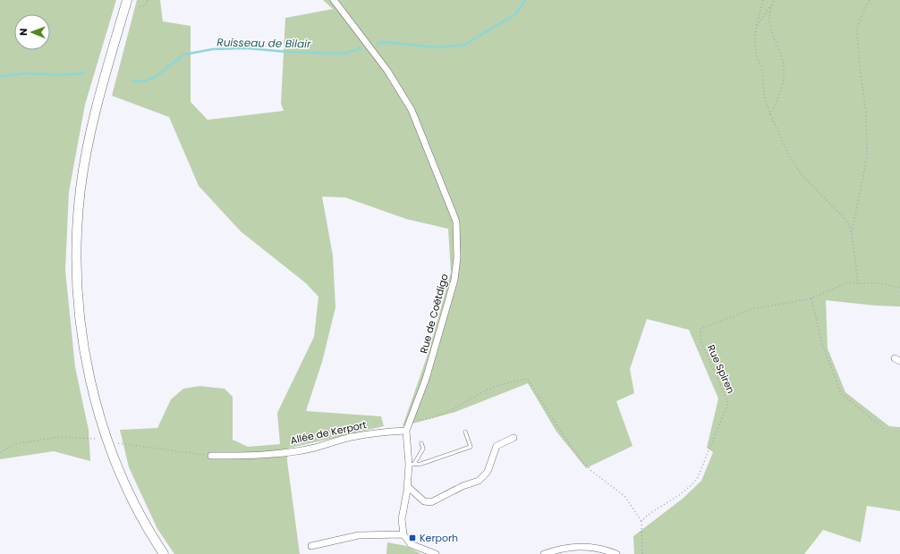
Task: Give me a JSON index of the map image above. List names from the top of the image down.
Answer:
{
  "streets": {
    "street": ["Rue de Coëtdigo", "Allée de Kerport"],
    "path": ["Rue Spiren"]
  },
  "crossings": [
    ["Rue de Coëtdigo", "Allée de Kerport"]
  ],
  "water": ["Ruisseau de Bilair"],
  "places": {
    "transit": ["Kerporh"]
  },
  "north": "left"
}
